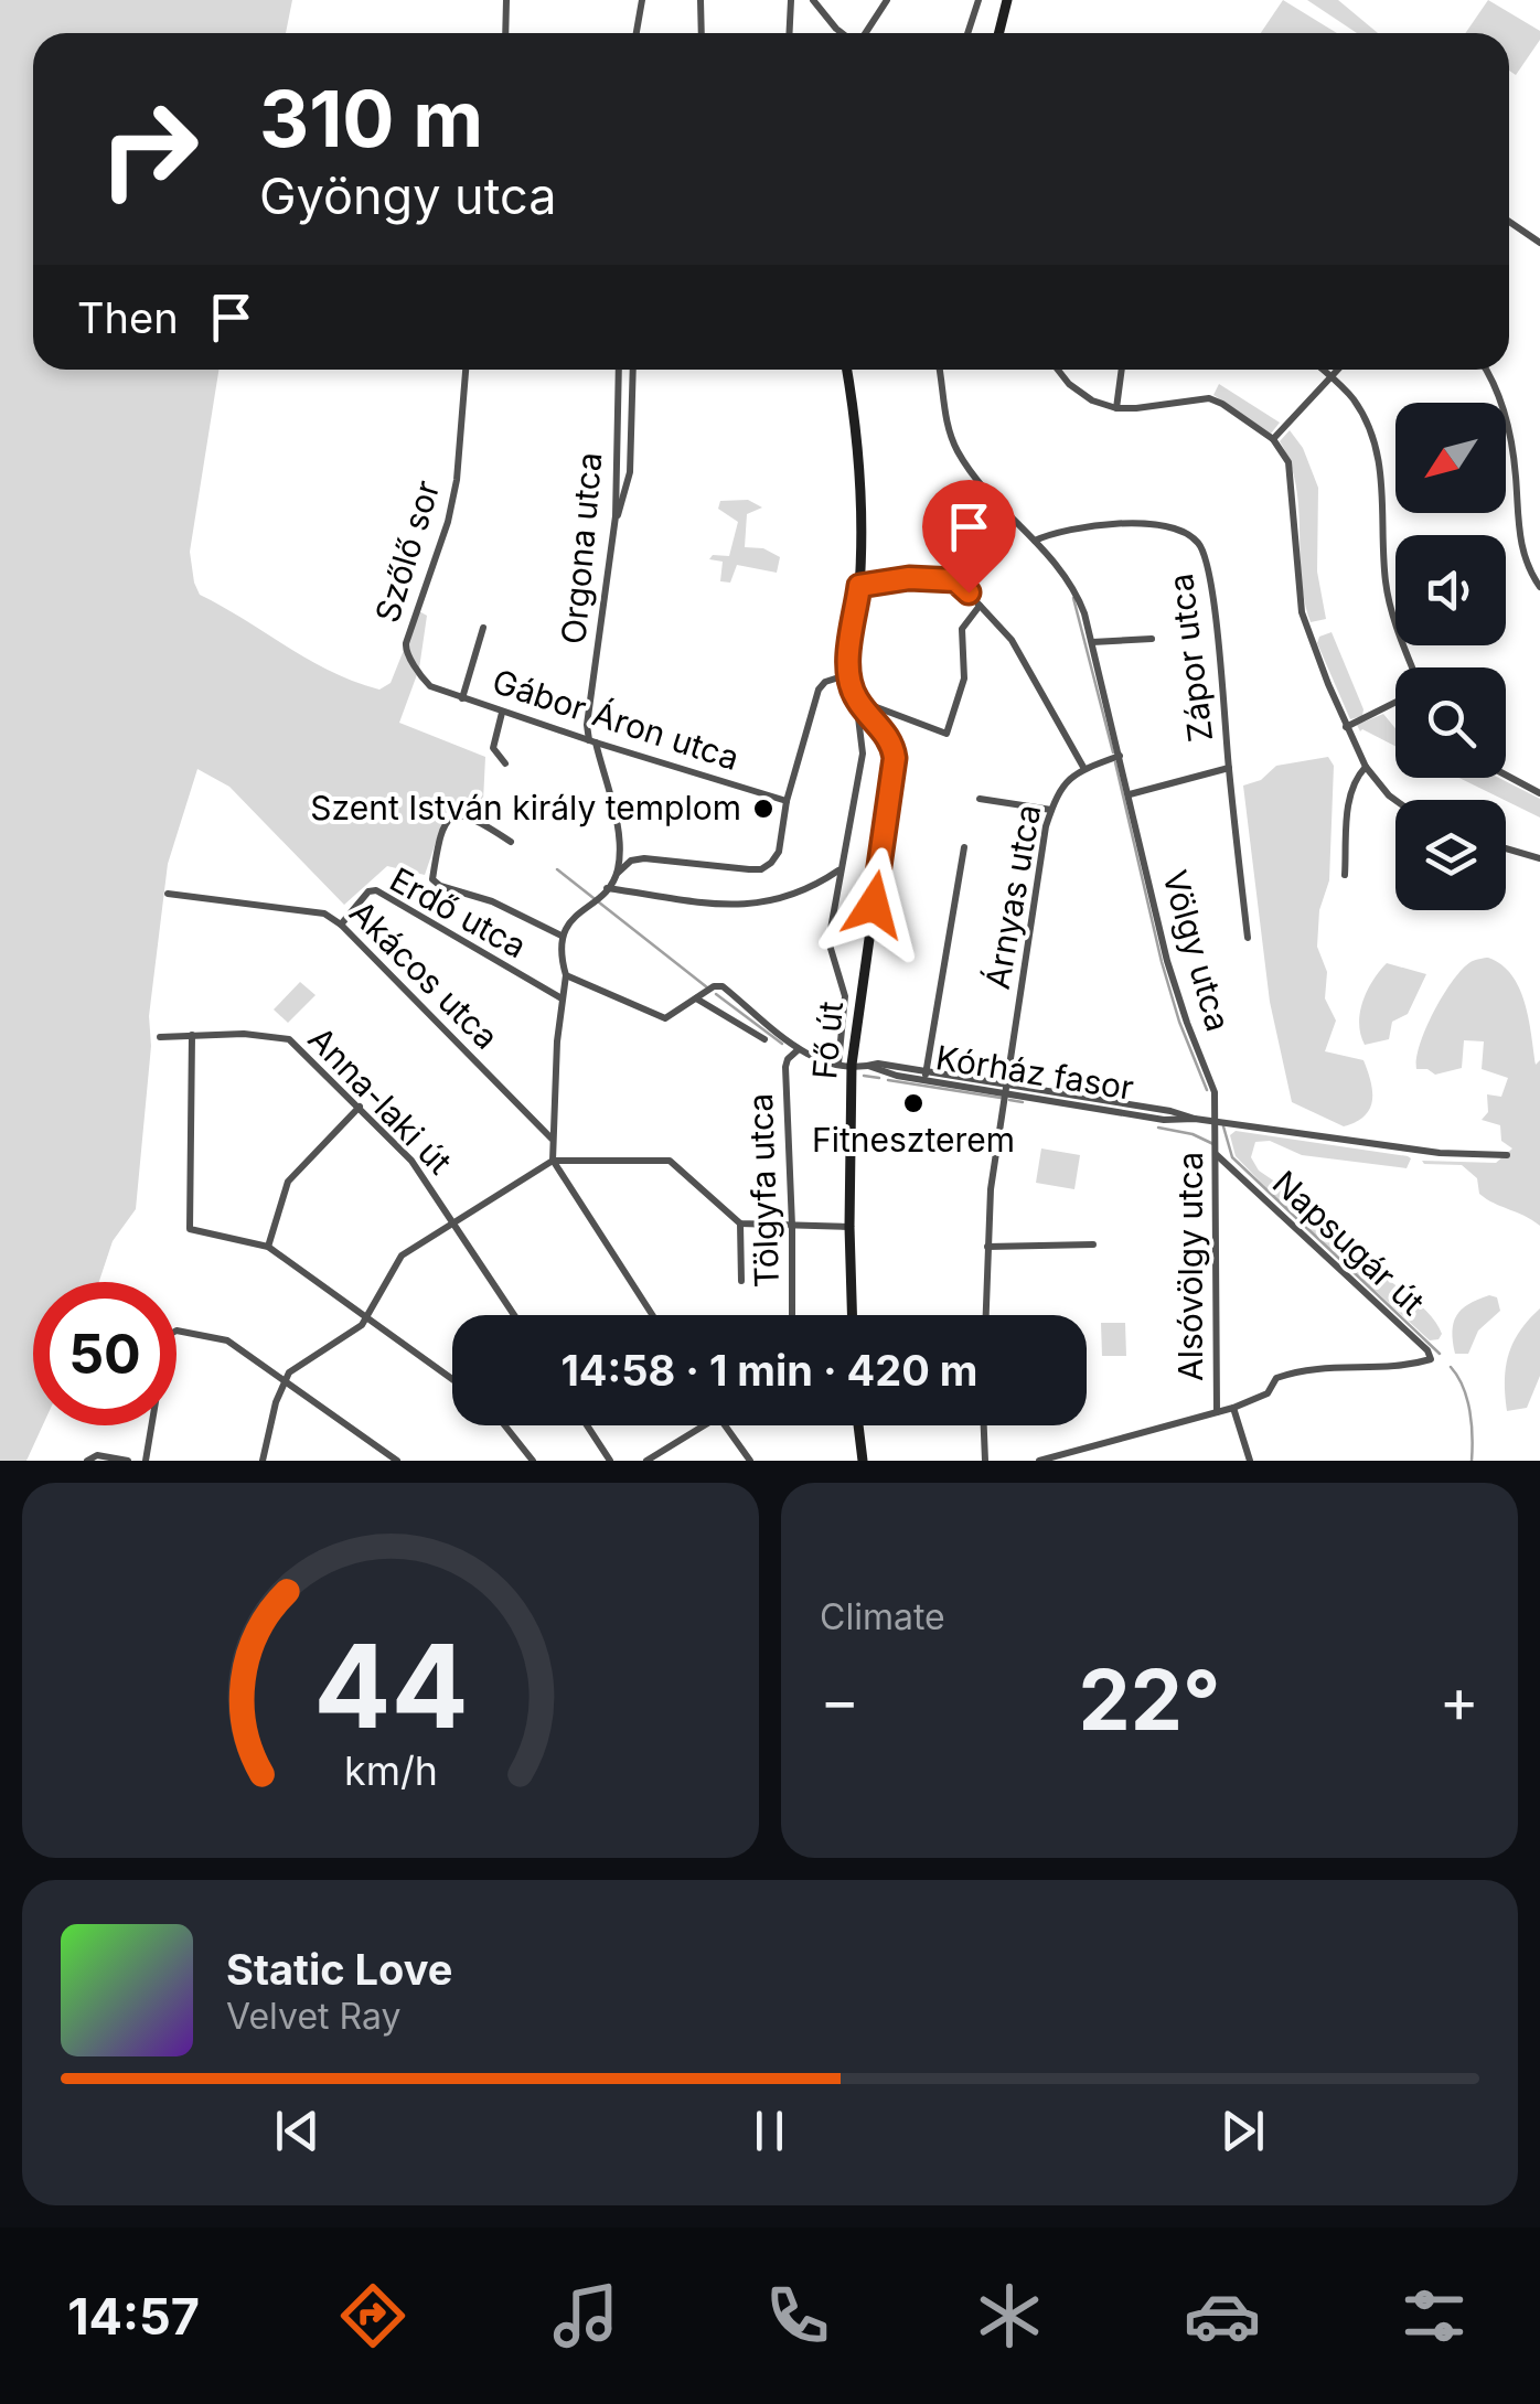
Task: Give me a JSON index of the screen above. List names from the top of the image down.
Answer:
{
  "streets": {
    "main road": ["Fő út"],
    "street": [
      "Orgona utca",
      "Szőlő sor",
      "Zápor utca",
      "Gábor Áron utca",
      "Árnyas utca",
      "Erdő utca",
      "Völgy utca",
      "Akácos utca",
      "Kórház fasor",
      "Anna-laki út",
      "Tölgyfa utca",
      "Napsugár út",
      "Alsóvölgy utca"
    ]
  },
  "crossings": [
    ["Orgona utca", "Gábor Áron utca"],
    ["Szőlő sor", "Gábor Áron utca"],
    ["Árnyas utca", "Kórház fasor"],
    ["Erdő utca", "Akácos utca"],
    ["Völgy utca", "Kórház fasor"],
    ["Völgy utca", "Alsóvölgy utca"],
    ["Fő út", "Kórház fasor"],
    ["Kórház fasor", "Tölgyfa utca"],
    ["Kórház fasor", "Alsóvölgy utca"],
    ["Napsugár út", "Alsóvölgy utca"]
  ],
  "places": ["Szent István király templom", "Fitneszterem"],
  "north": "bottom left",
  "page": {
    "turn": ["310 m", "Gyöngy utca"],
    "then": "Then",
    "limit": "50",
    "trip": "14:58 · 1 min · 420 m",
    "tile": "Climate",
    "heat": ["−", "22°", "+"],
    "song": ["Static Love", "Velvet Ray"],
    "tabs": "14:57",
    "gauge": ["44", "km/h"]
  }
}
